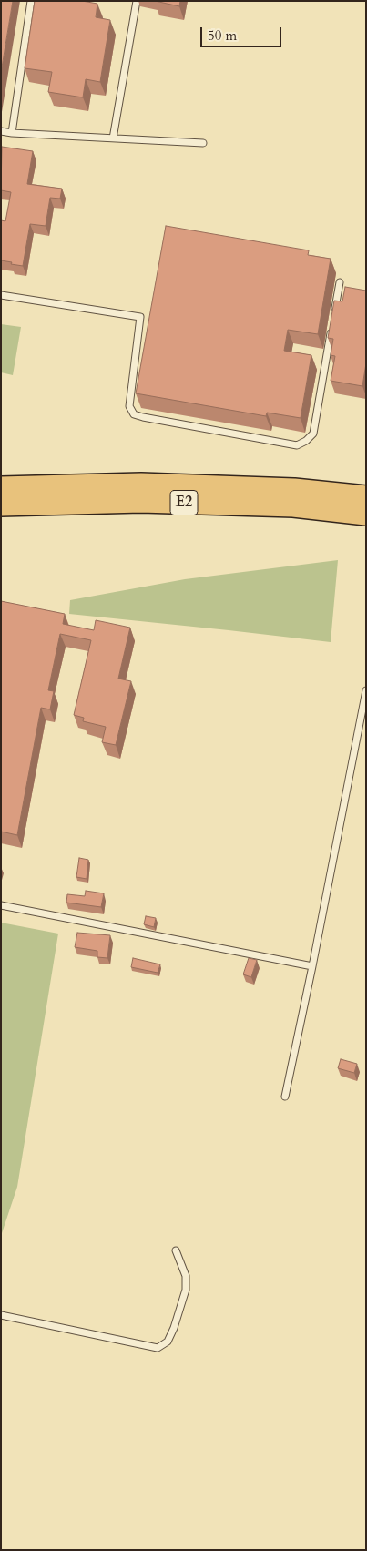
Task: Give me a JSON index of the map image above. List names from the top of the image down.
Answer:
{
  "streets": {
    "highway": ["E2"]
  },
  "scale_bar": "50 m"
}
